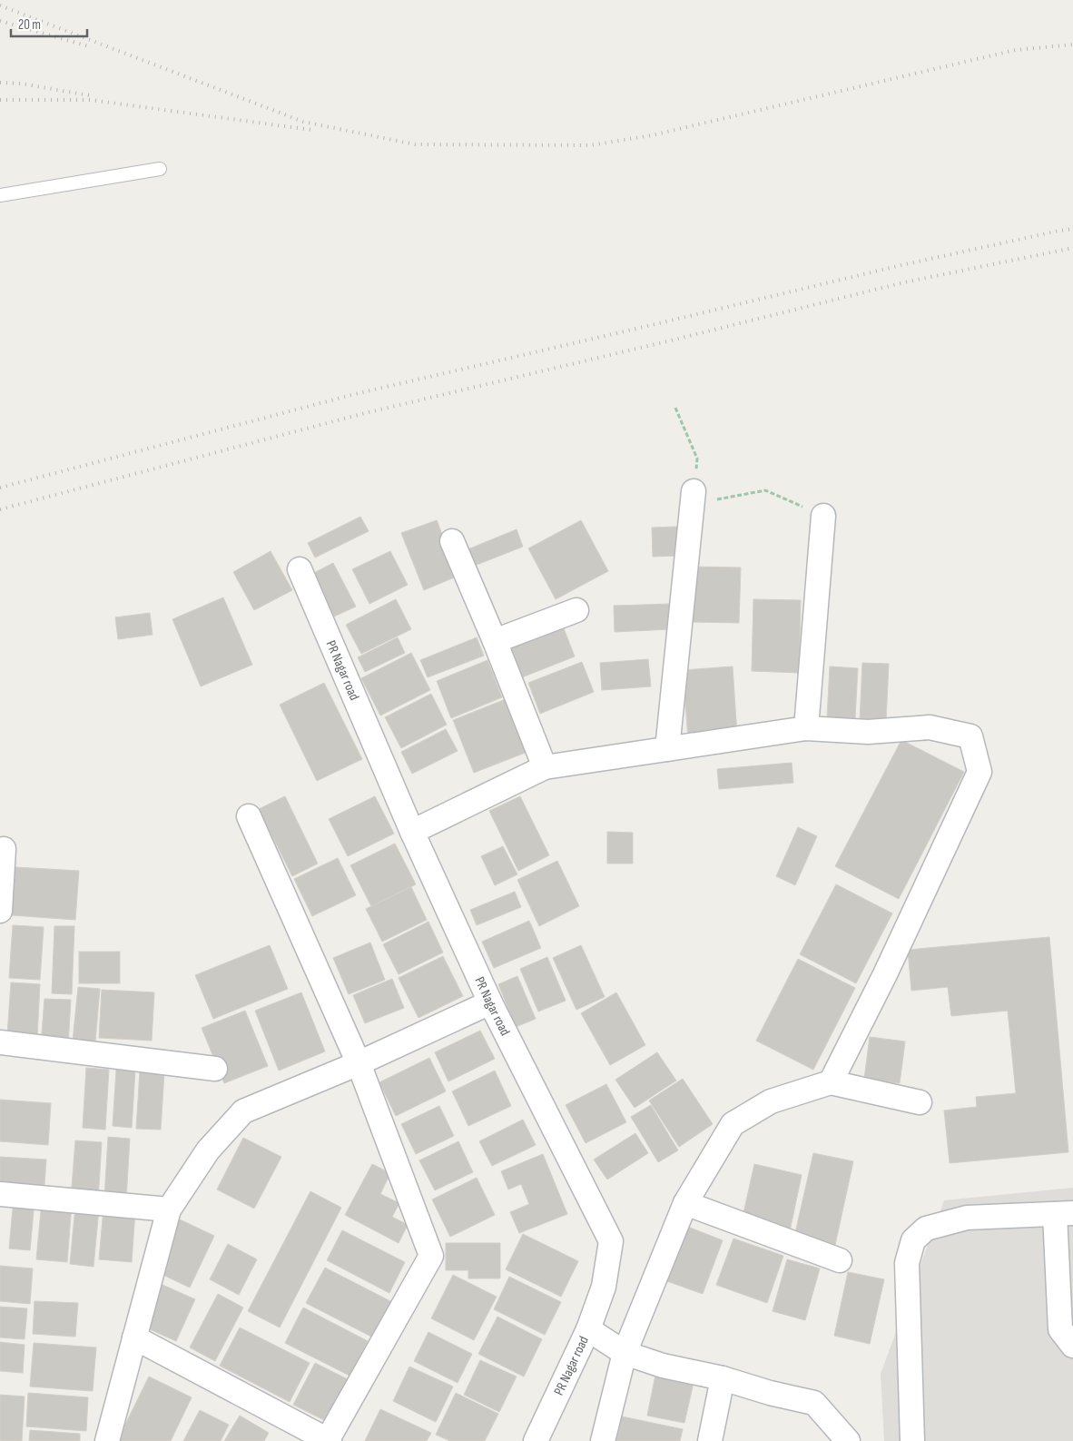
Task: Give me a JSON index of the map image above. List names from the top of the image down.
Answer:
{
  "streets": {
    "street": ["PR Nagar road"]
  },
  "scale_bar": "20 m"
}
